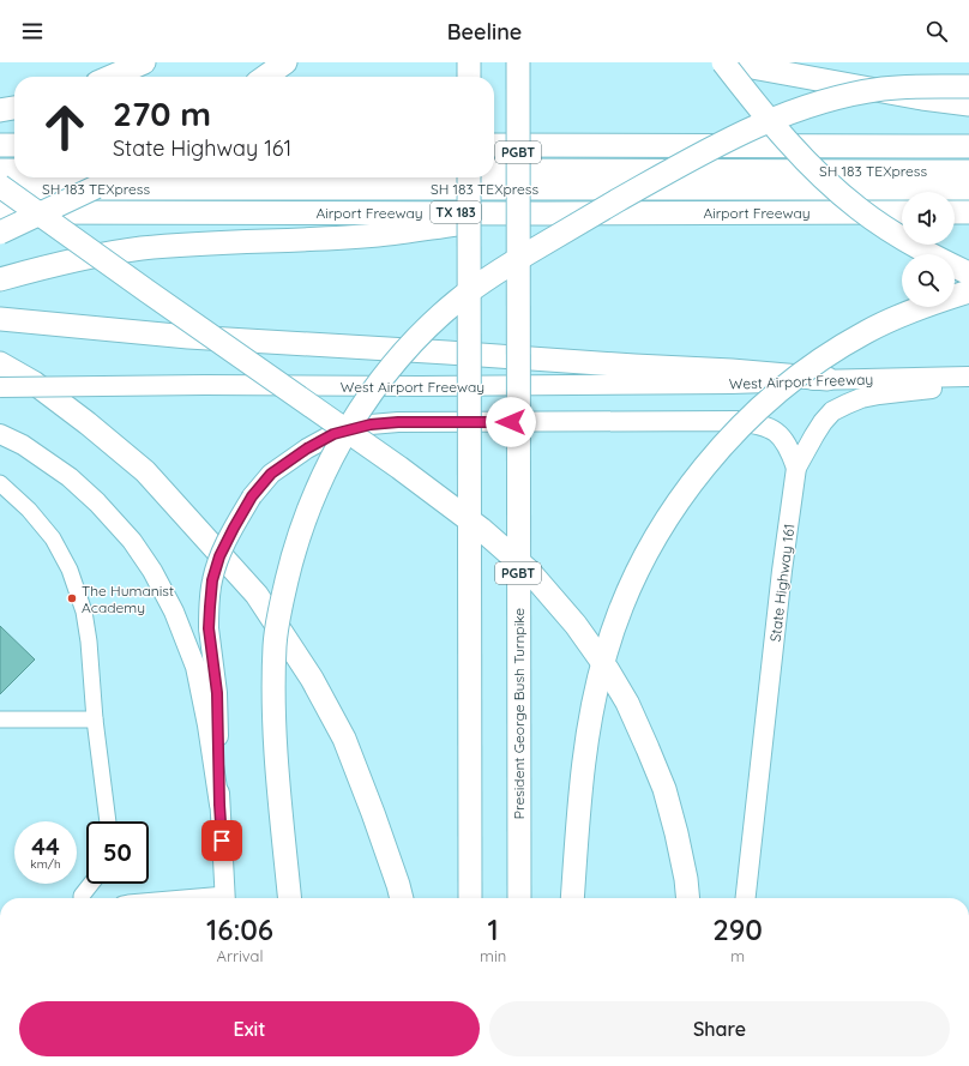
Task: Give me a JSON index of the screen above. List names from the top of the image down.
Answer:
{
  "streets": {
    "highway": [
      "PGBT",
      "SH 183 TEXpress",
      "Airport Freeway",
      "TX 183",
      "President George Bush Turnpike"
    ],
    "main road": ["West Airport Freeway", "State Highway 161"]
  },
  "places": ["The Humanist Academy"],
  "page": {
    "header": "Beeline",
    "turn": ["270 m", "State Highway 161"],
    "speed": "44 km/h",
    "limit": "50",
    "eta": [
      "16:06",
      "Arrival",
      "1",
      "min",
      "290",
      "m"
    ],
    "buttons": ["Exit", "Share"]
  }
}
